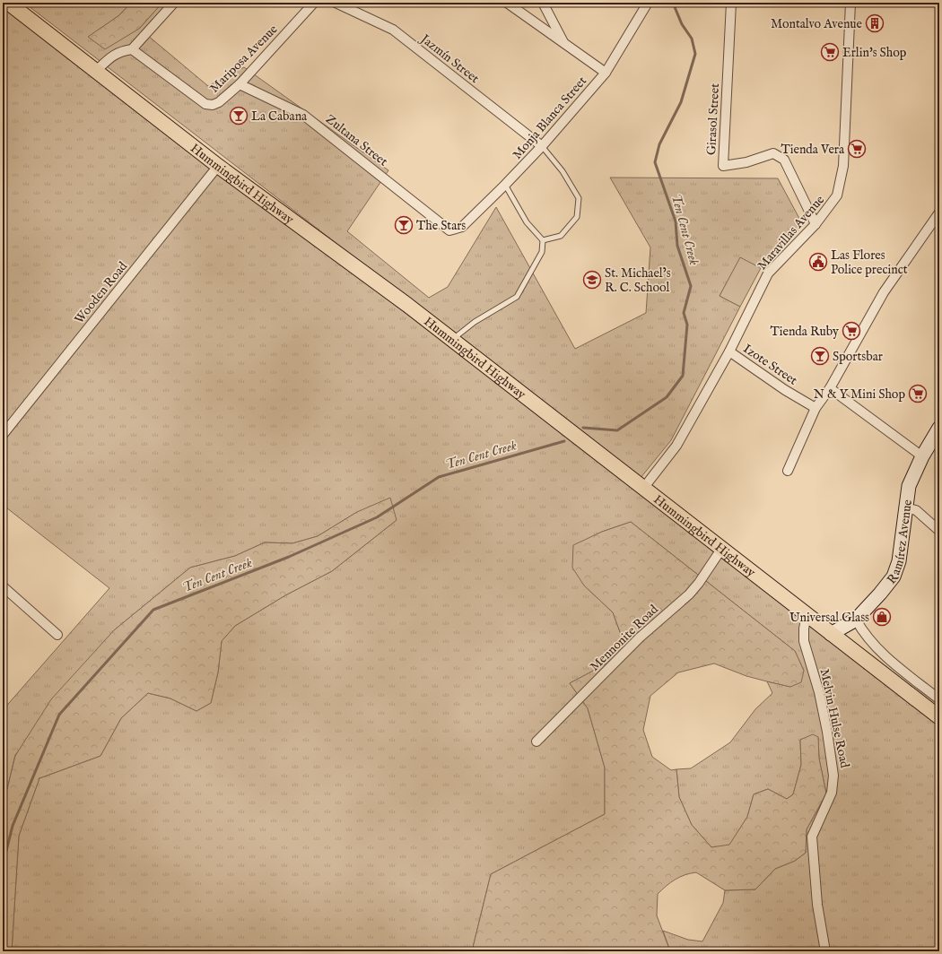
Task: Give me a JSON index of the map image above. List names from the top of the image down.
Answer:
{
  "streets": {
    "main road": ["Hummingbird Highway"],
    "street": [
      "Mariposa Avenue",
      "Jazmín Street",
      "Monja Blanca Street",
      "Girasol Street",
      "Zultana Street",
      "Maravillas Avenue",
      "Wooden Road",
      "Izote Street",
      "Ramírez Avenue",
      "Mennonite Road",
      "Melvin Hulse Road"
    ]
  },
  "crossings": [
    ["Mariposa Avenue", "Zultana Street"],
    ["Jazmín Street", "Monja Blanca Street"],
    ["Monja Blanca Street", "Zultana Street"],
    ["Girasol Street", "Maravillas Avenue"],
    ["Hummingbird Highway", "Maravillas Avenue"],
    ["Hummingbird Highway", "Wooden Road"],
    ["Hummingbird Highway", "Ramírez Avenue"],
    ["Hummingbird Highway", "Mennonite Road"],
    ["Hummingbird Highway", "Melvin Hulse Road"],
    ["Maravillas Avenue", "Izote Street"]
  ],
  "water": ["Ten Cent Creek"],
  "places": {
    "building": ["Montalvo Avenue"],
    "supermarket": [
      "Erlin's Shop",
      "Tienda Vera",
      "Tienda Ruby",
      "N & Y Mini Shop"
    ],
    "bar": ["La Cabana", "The Stars", "Sportsbar"],
    "public building": ["Las Flores Police precinct"],
    "school or university": ["St. Michael’s R. C. School"],
    "shop": ["Universal Glass"]
  }
}
